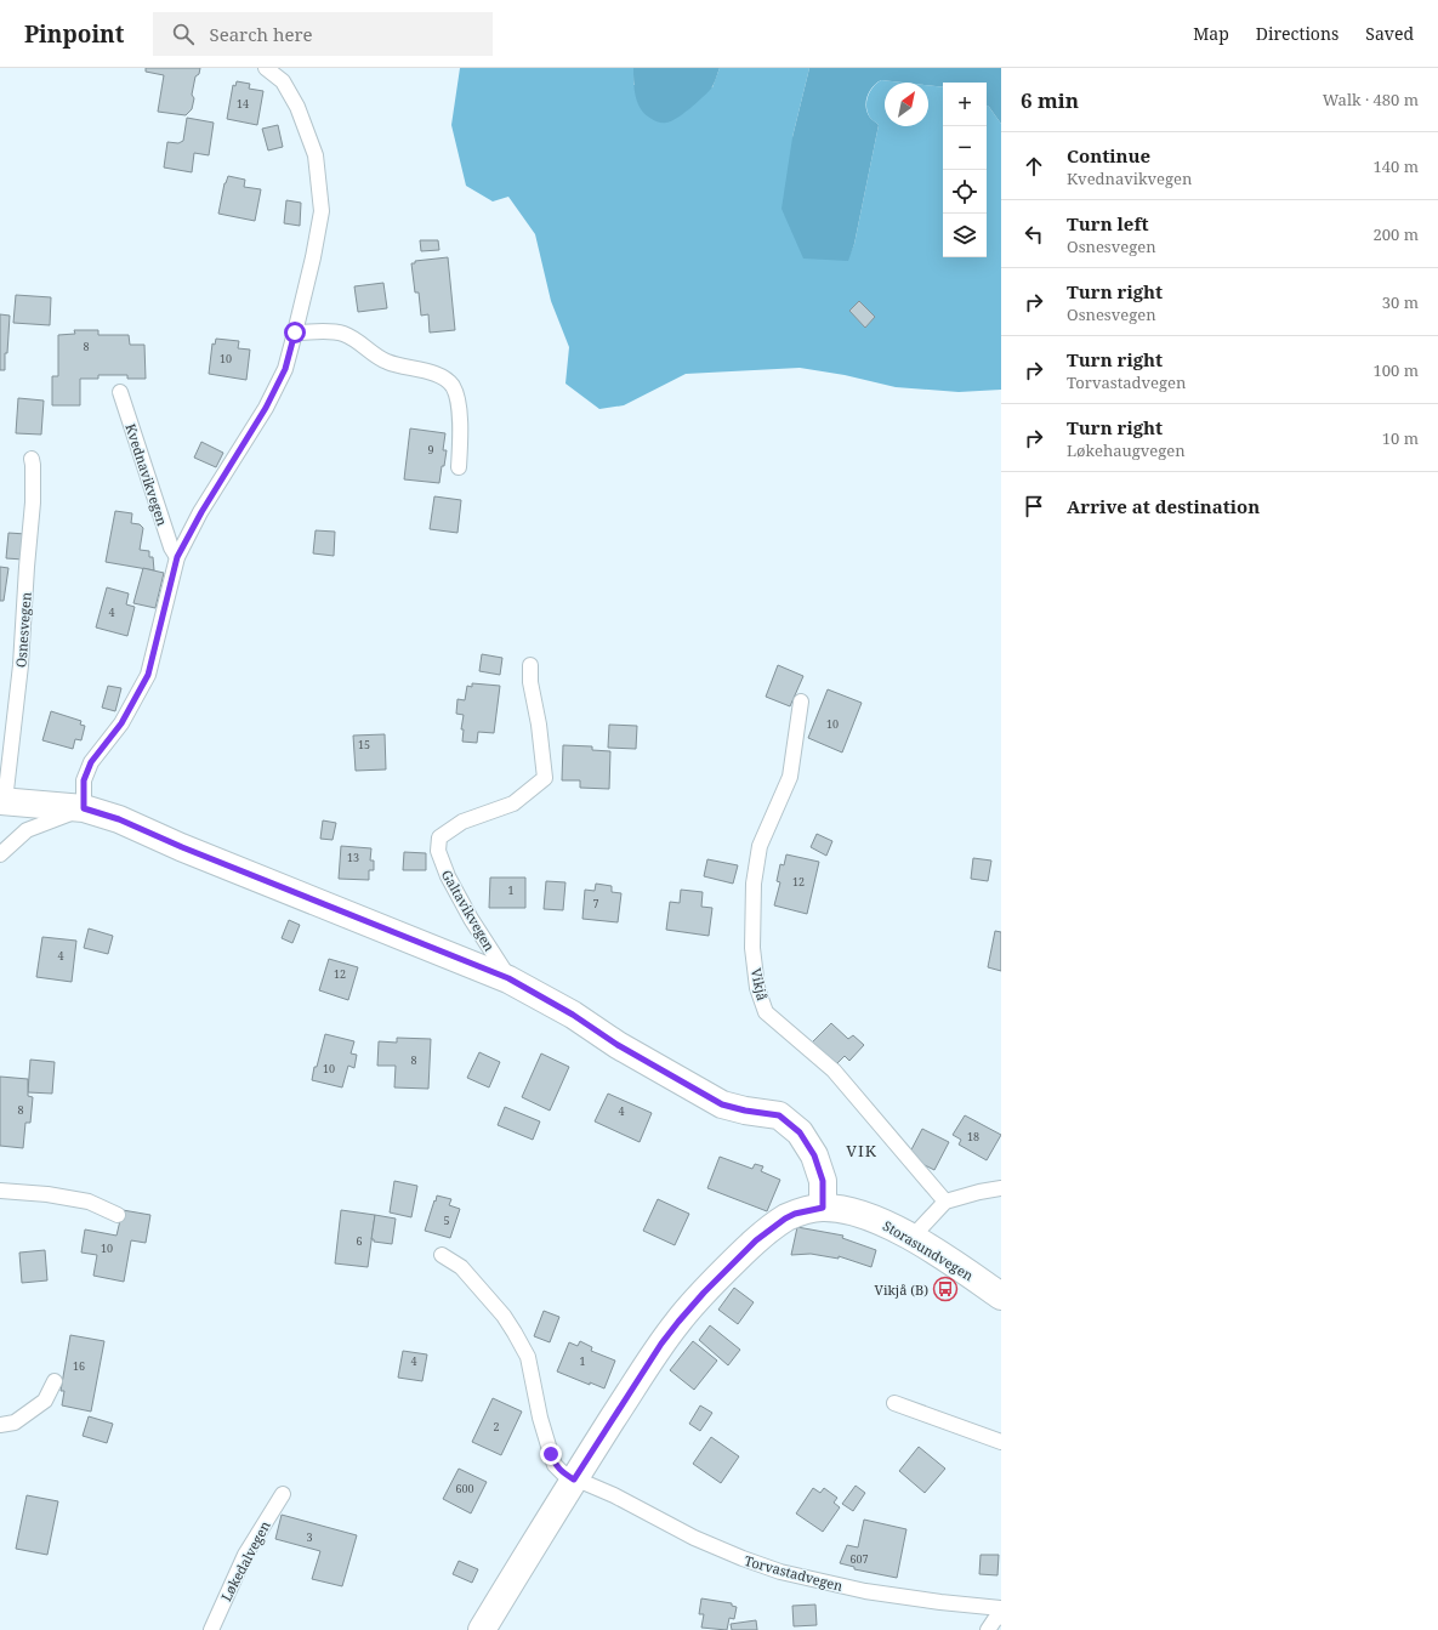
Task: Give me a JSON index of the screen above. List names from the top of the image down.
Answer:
{
  "streets": {
    "street": ["Osnesvegen", "Storasundvegen"],
    "lane": [
      "Kvednavikvegen",
      "Galtavikvegen",
      "Vikjå",
      "Løkedalvegen",
      "Torvastadvegen"
    ]
  },
  "crossings": [
    ["Osnesvegen", "Galtavikvegen"],
    ["Osnesvegen", "Storasundvegen"]
  ],
  "districts": ["VIK"],
  "places": {
    "bus stop": ["Vikjå (B)"]
  },
  "house_numbers": [
    "14",
    "8",
    "10",
    "9",
    "4",
    "10",
    "15",
    "13",
    "12",
    "1",
    "7",
    "4",
    "12",
    "8",
    "10",
    "8",
    "4",
    "18",
    "5",
    "6",
    "10",
    "4",
    "1",
    "16",
    "2",
    "600",
    "3",
    "607"
  ],
  "north": "top right",
  "page": {
    "header": "Pinpoint",
    "search": "Search here",
    "nav": ["Map", "Directions", "Saved"],
    "heading": ["6 min", "Walk · 480 m"],
    "map_buttons": ["+", "−"],
    "list": [
      ["Continue", "Kvednavikvegen", "140 m"],
      ["Turn left", "Osnesvegen", "200 m"],
      ["Turn right", "Osnesvegen", "30 m"],
      ["Turn right", "Torvastadvegen", "100 m"],
      ["Turn right", "Løkehaugvegen", "10 m"],
      "Arrive at destination"
    ]
  }
}
